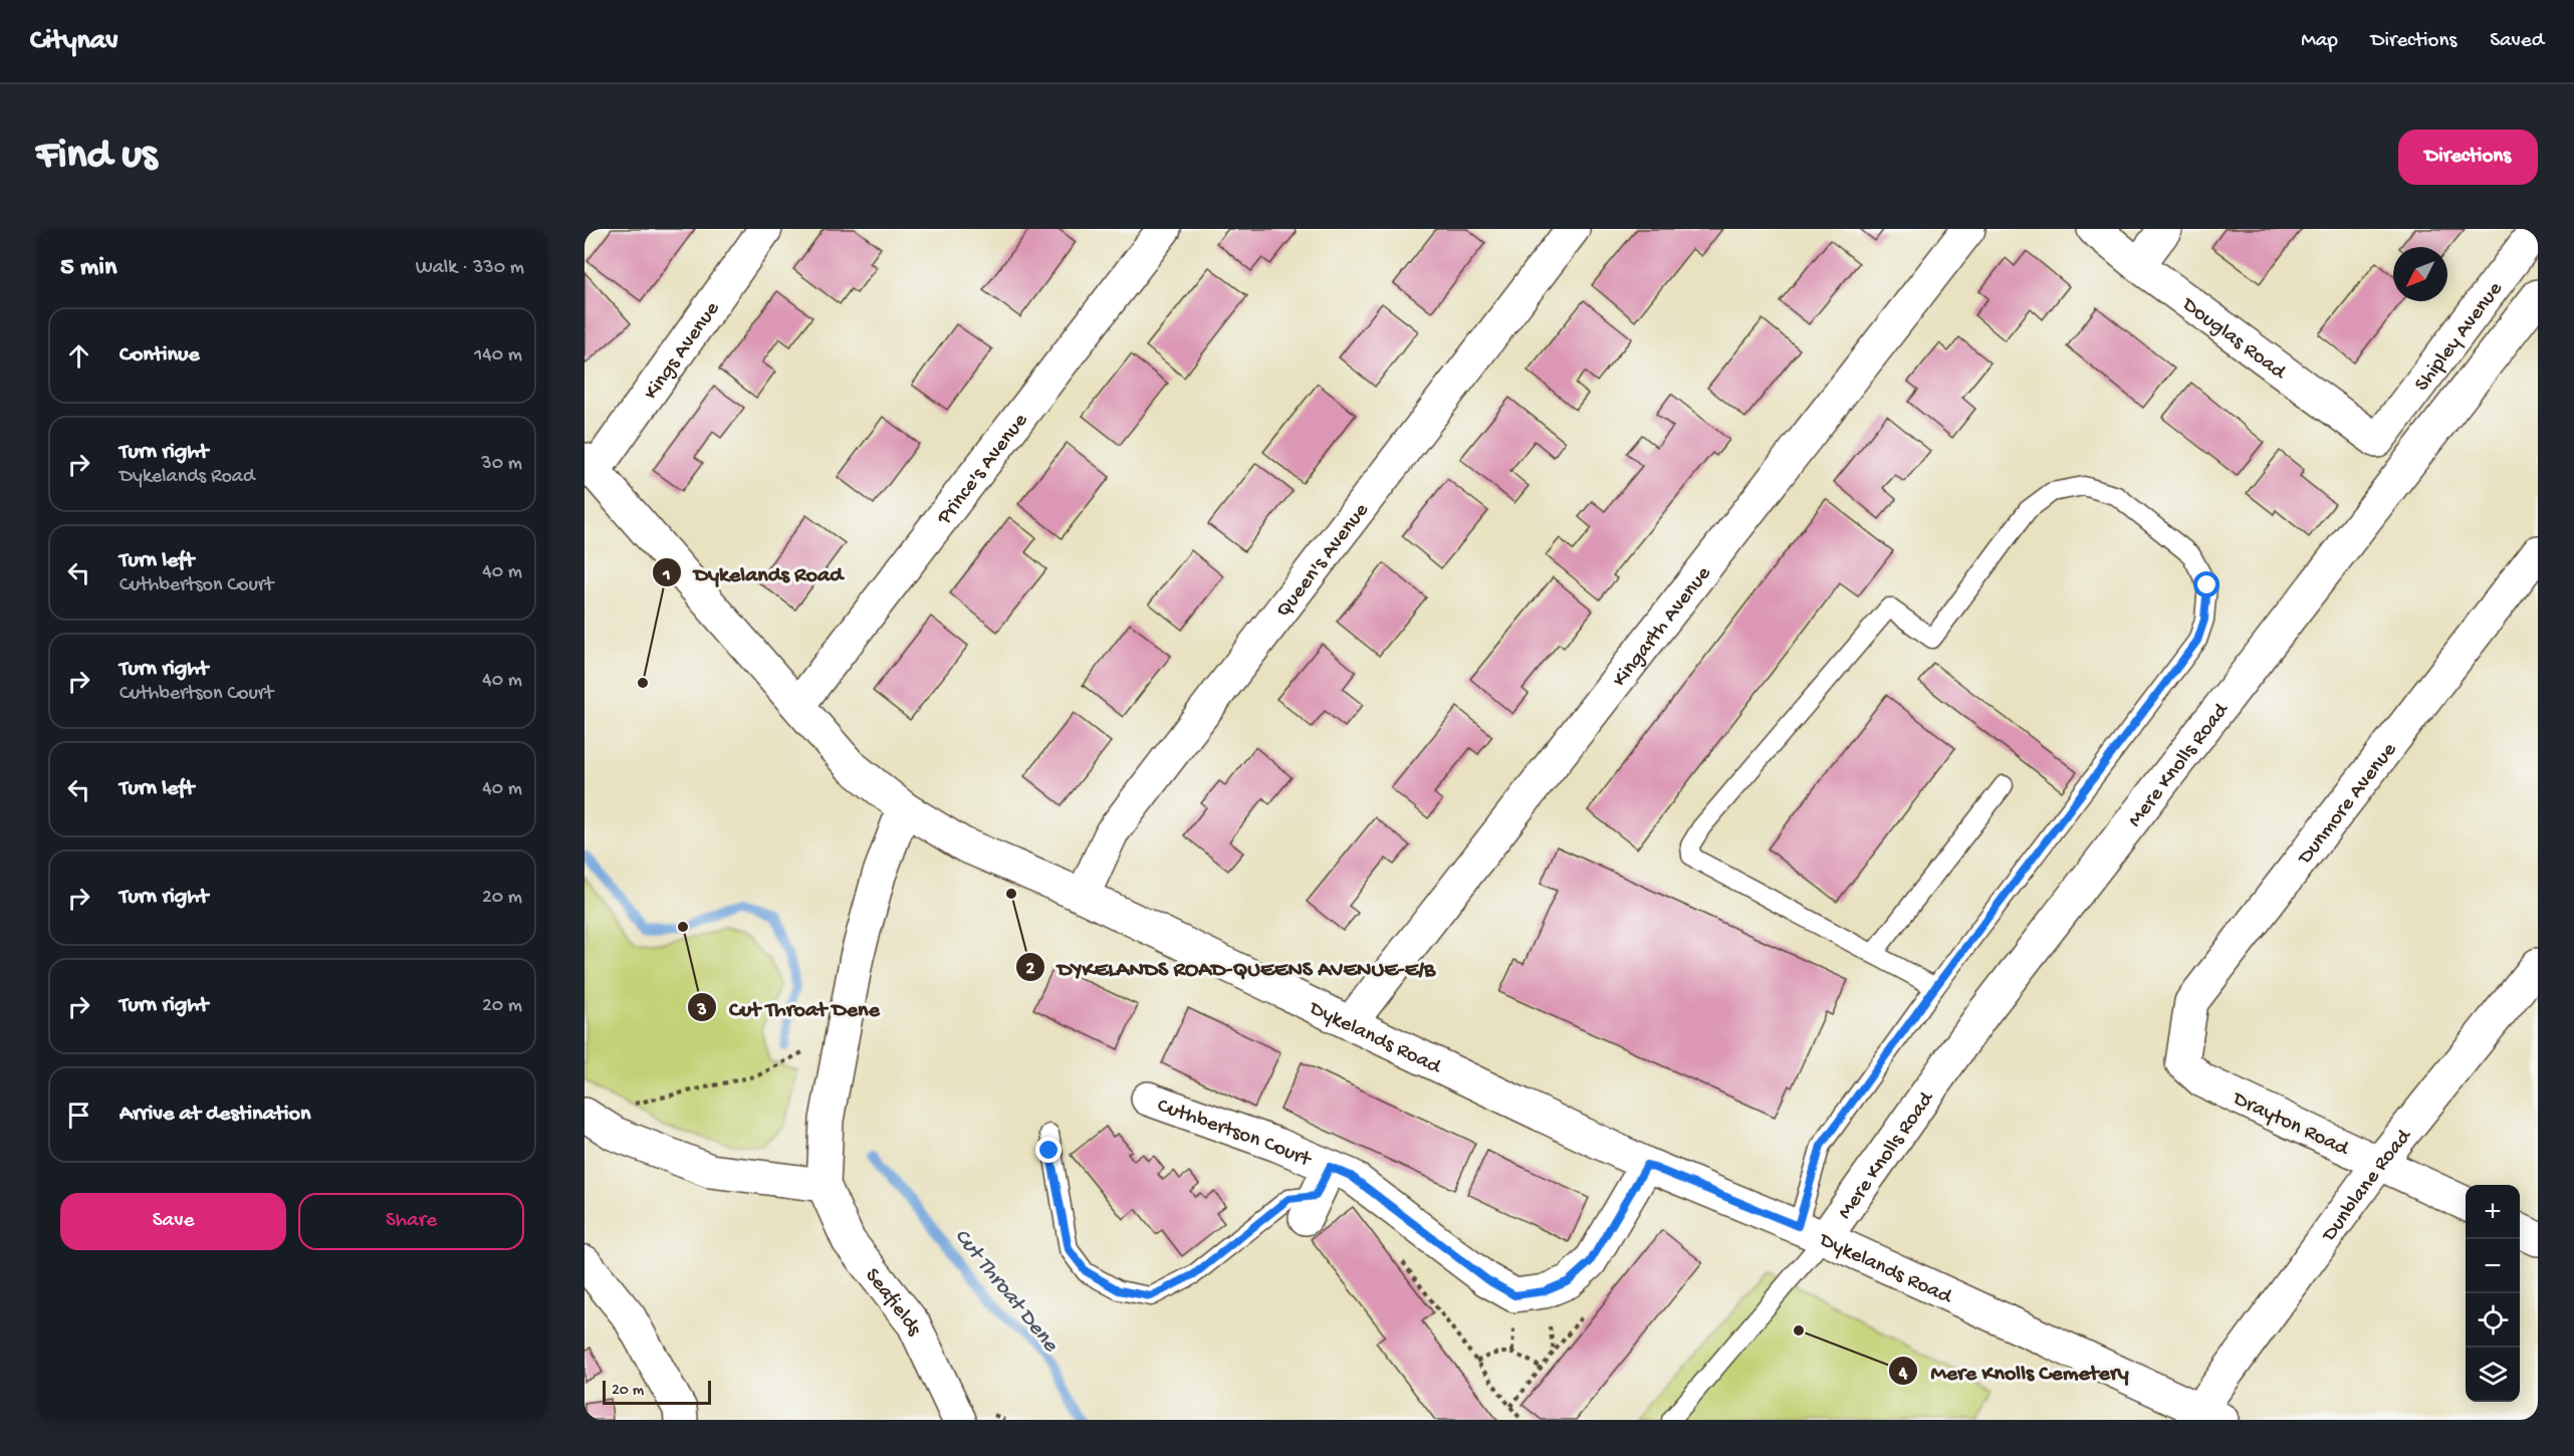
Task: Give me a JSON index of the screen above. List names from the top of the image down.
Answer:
{
  "streets": {
    "street": [
      "Shipley Avenue",
      "Douglas Road",
      "Kings Avenue",
      "Prince's Avenue",
      "Queen's Avenue",
      "Kingarth Avenue",
      "Mere Knolls Road",
      "Dunmore Avenue",
      "Dykelands Road",
      "Drayton Road",
      "Cuthbertson Court",
      "Dunblane Road",
      "Seafields"
    ]
  },
  "crossings": [
    ["Shipley Avenue", "Douglas Road"],
    ["Kings Avenue", "Dykelands Road"],
    ["Prince's Avenue", "Dykelands Road"],
    ["Queen's Avenue", "Dykelands Road"],
    ["Kingarth Avenue", "Dykelands Road"],
    ["Mere Knolls Road", "Dykelands Road"],
    ["Dunmore Avenue", "Drayton Road"],
    ["Dykelands Road", "Cuthbertson Court"],
    ["Dykelands Road", "Dunblane Road"],
    ["Drayton Road", "Dunblane Road"]
  ],
  "water": ["Cut Throat Dene"],
  "places": [
    "Dykelands Road",
    "DYKELANDS ROAD-QUEENS AVENUE-E/B",
    "Cut Throat Dene",
    "Mere Knolls Cemetery"
  ],
  "scale_bar": "20 m",
  "north": "bottom left",
  "page": {
    "header": "Citynav",
    "nav": ["Map", "Directions", "Saved"],
    "buttons": [
      "Directions",
      ["Save", "Share"]
    ],
    "title": "Find us",
    "heading": ["5 min", "Walk · 330 m"],
    "list": [
      ["Continue", "140 m"],
      ["Turn right", "Dykelands Road", "30 m"],
      ["Turn left", "Cuthbertson Court", "40 m"],
      ["Turn right", "Cuthbertson Court", "40 m"],
      ["Turn left", "40 m"],
      ["Turn right", "20 m"],
      ["Turn right", "20 m"],
      "Arrive at destination"
    ],
    "map_buttons": ["+", "−"],
    "scale": "20 m"
  }
}
